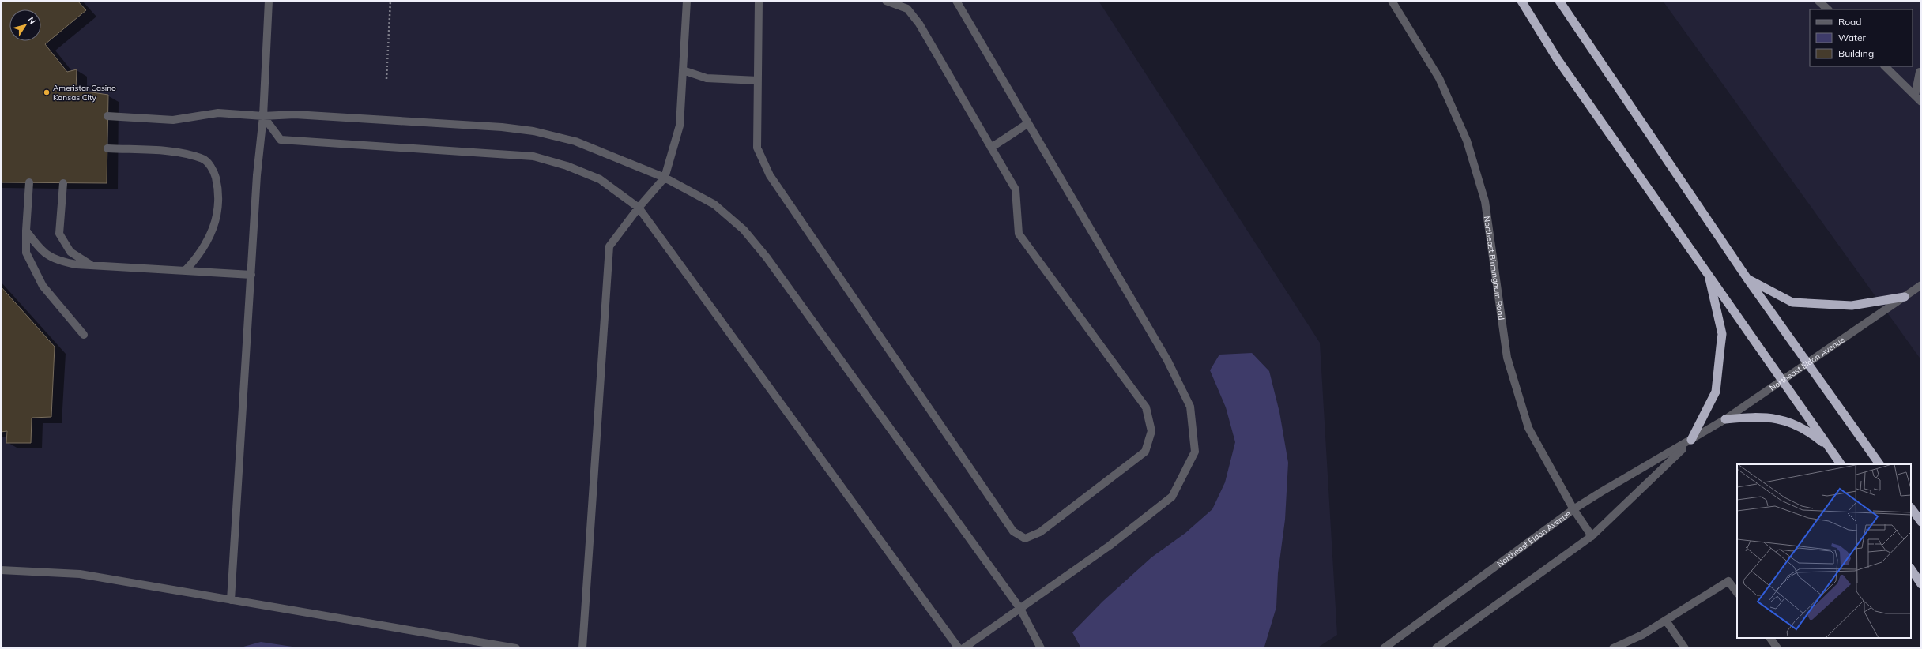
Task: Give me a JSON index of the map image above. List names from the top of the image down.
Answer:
{
  "streets": {
    "street": ["Northeast Birmingham Road", "Northeast Eldon Avenue"]
  },
  "crossings": [
    ["Northeast Birmingham Road", "Northeast Eldon Avenue"]
  ],
  "places": ["Ameristar Casino Kansas City"],
  "legend": ["Road", "Water", "Building"],
  "north": "top right"
}
